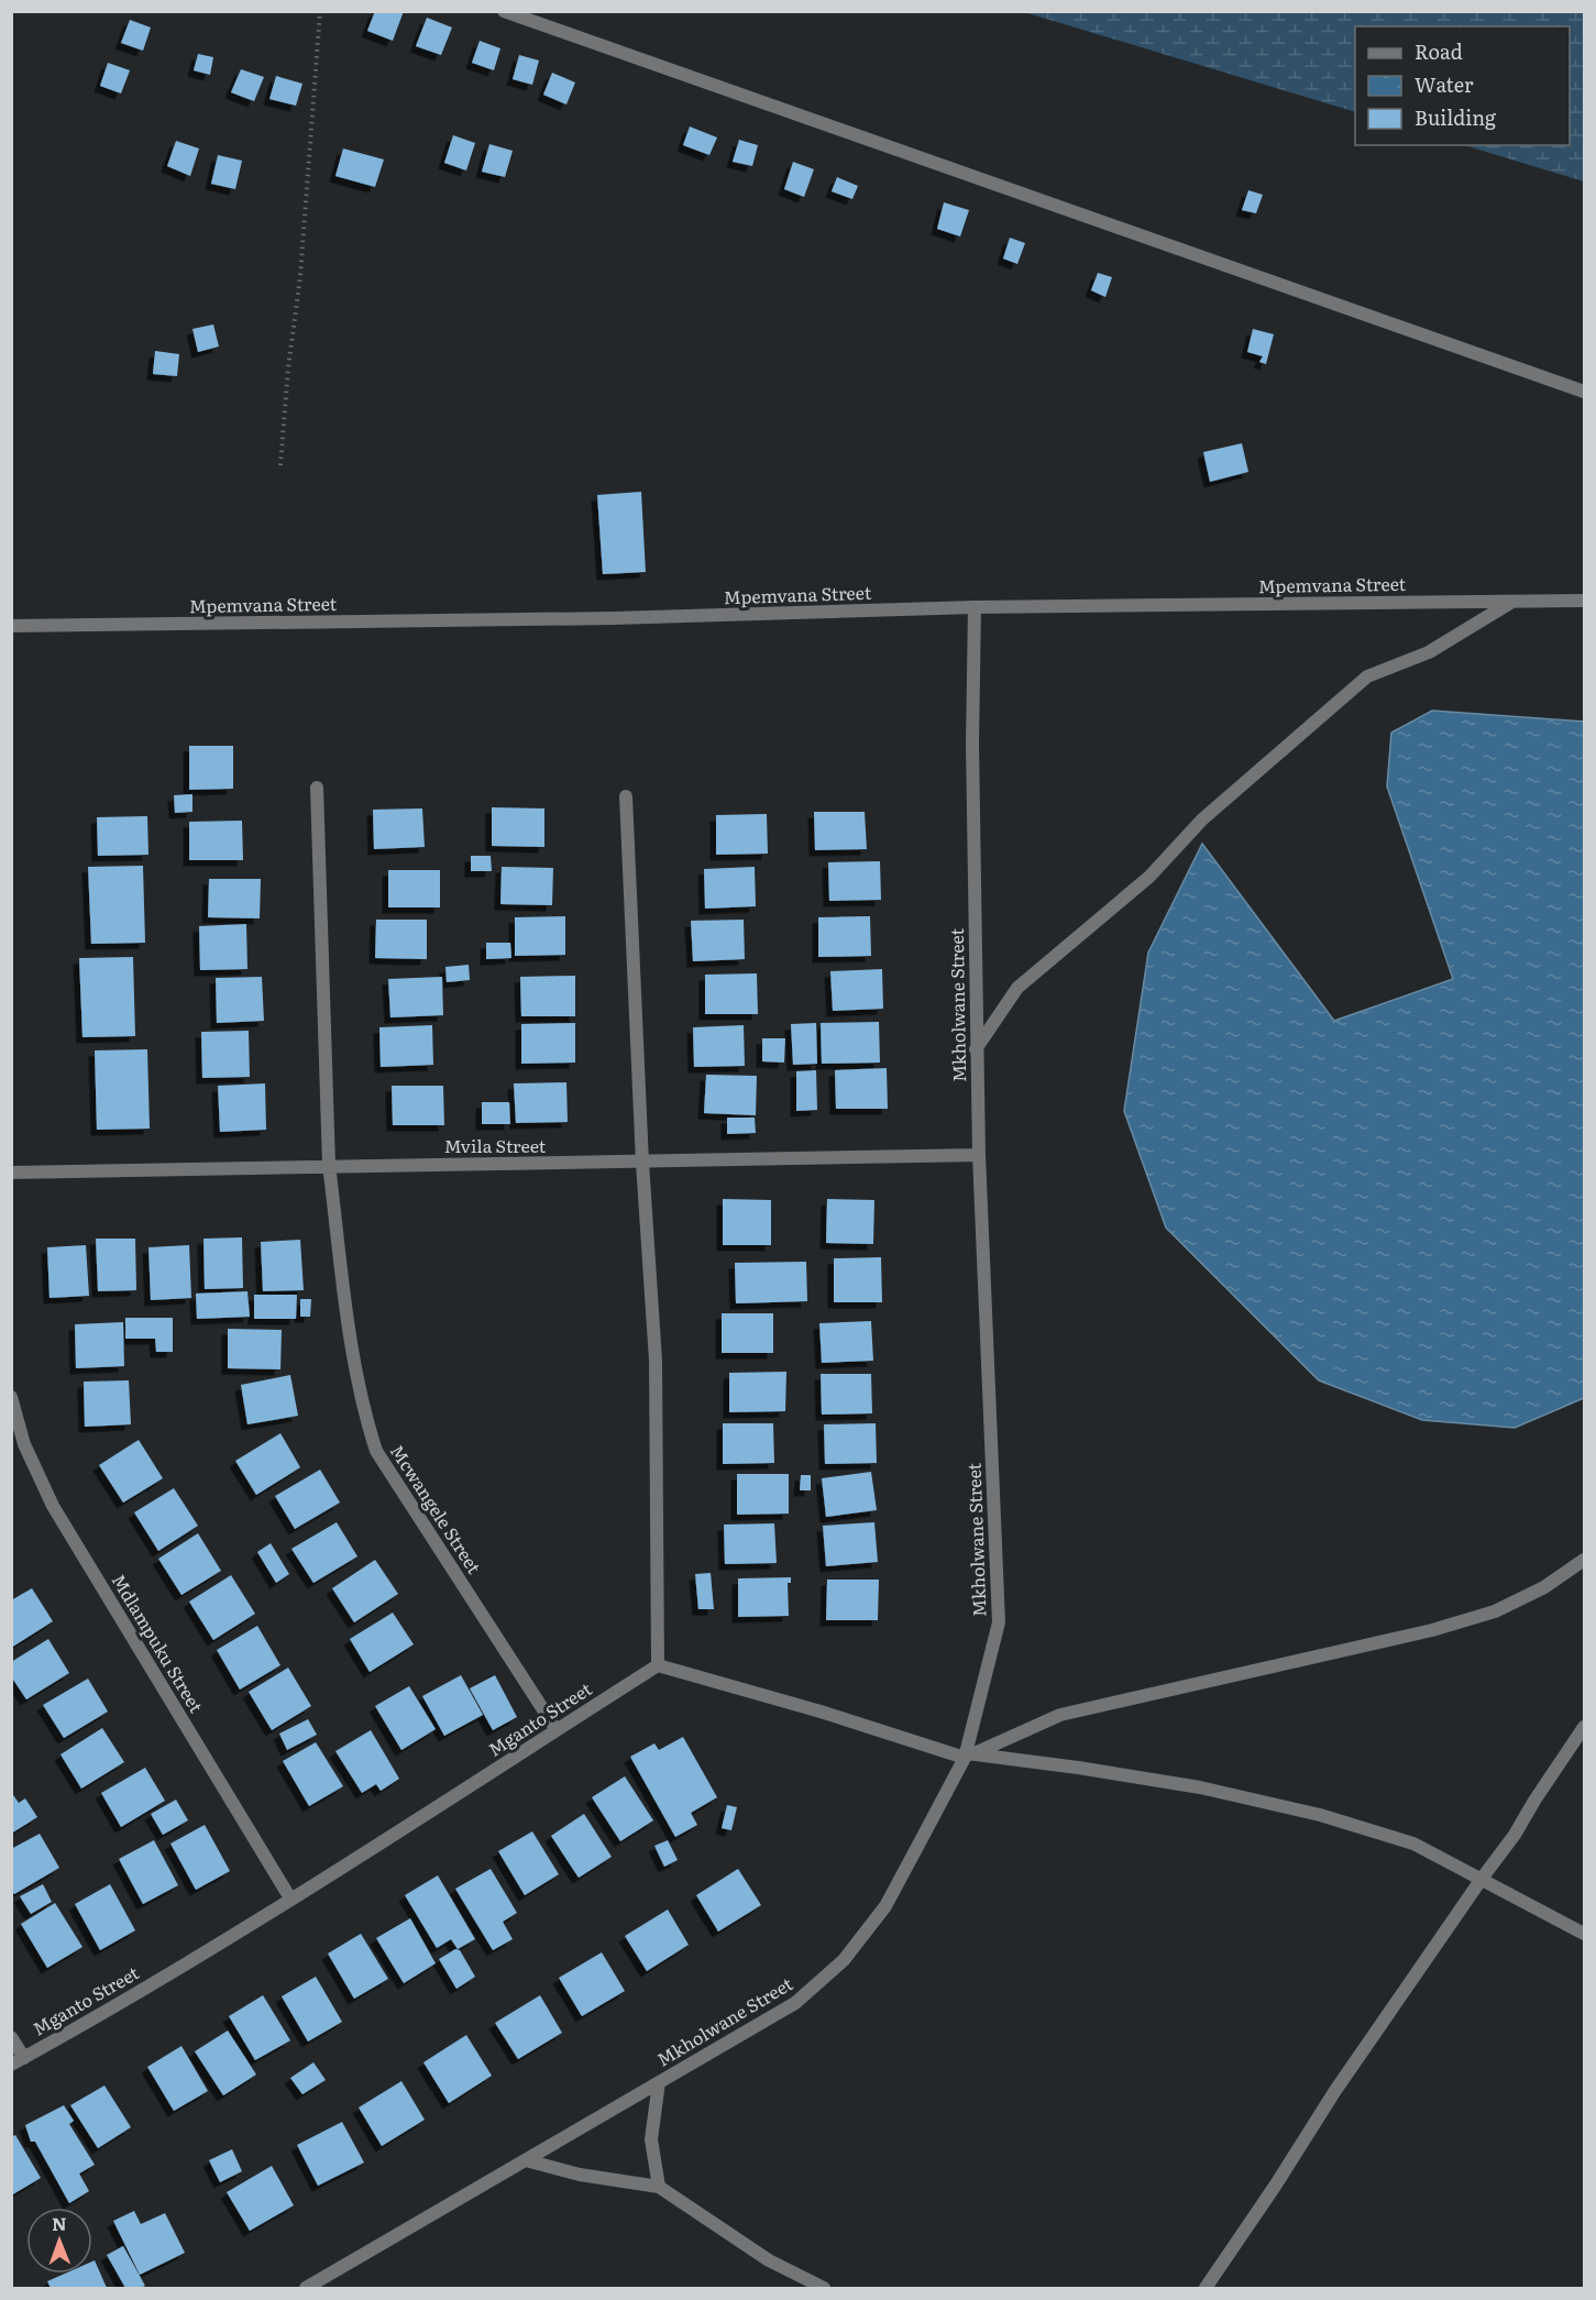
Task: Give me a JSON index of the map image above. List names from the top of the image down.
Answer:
{
  "streets": {
    "street": [
      "Mpemvana Street",
      "Mkholwane Street",
      "Mvila Street",
      "Mcwangele Street",
      "Mdlampuku Street",
      "Mganto Street"
    ]
  },
  "crossings": [
    ["Mpemvana Street", "Mkholwane Street"],
    ["Mkholwane Street", "Mvila Street"],
    ["Mvila Street", "Mcwangele Street"],
    ["Mcwangele Street", "Mganto Street"],
    ["Mdlampuku Street", "Mganto Street"]
  ],
  "legend": ["Road", "Water", "Building"],
  "north": "top"
}
